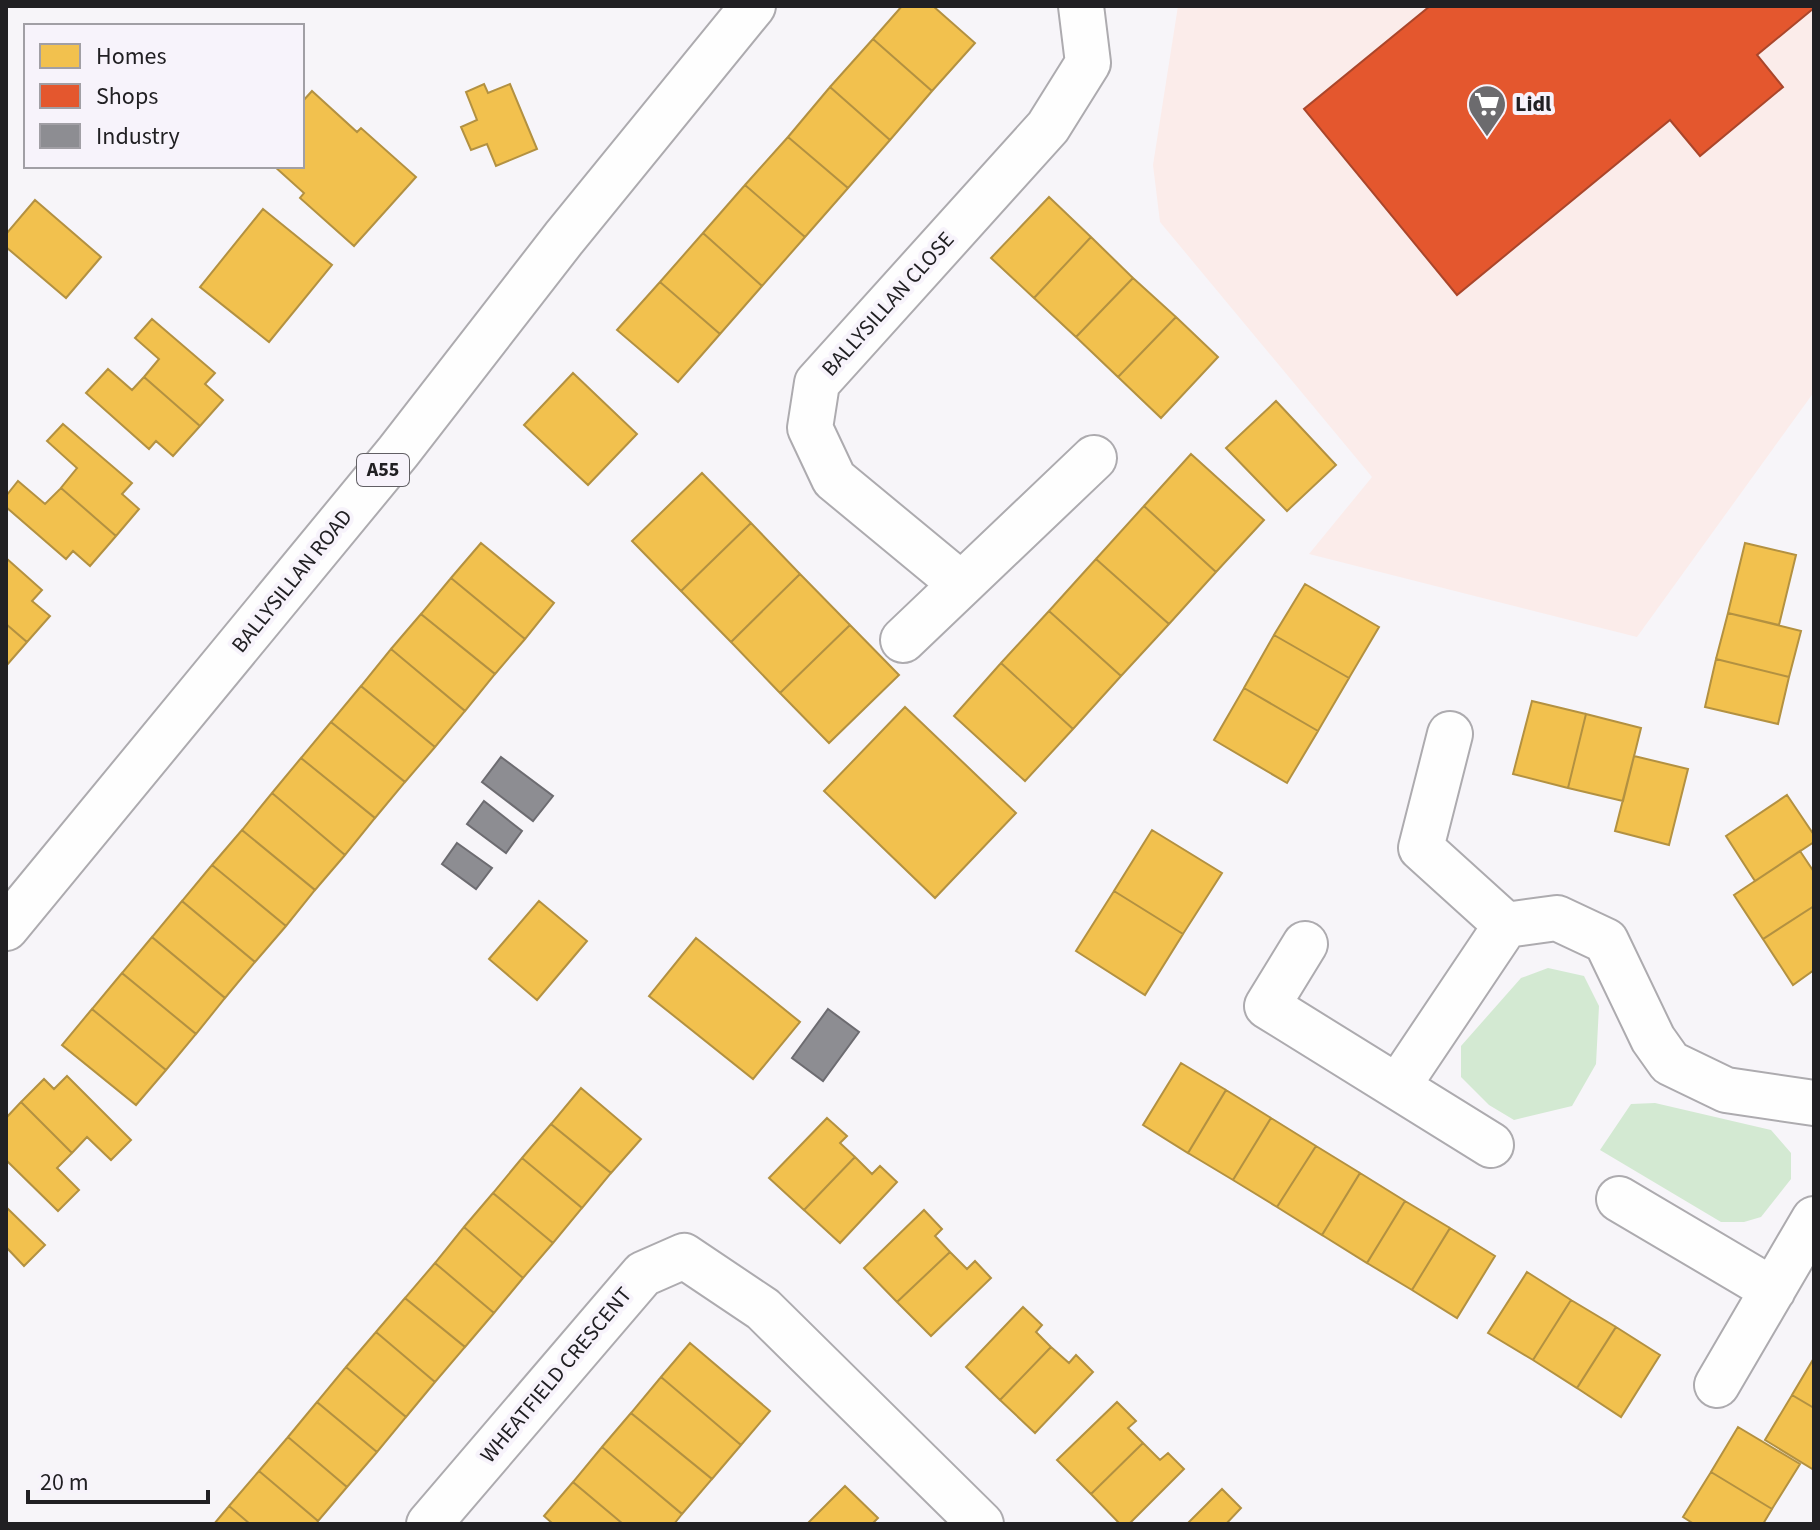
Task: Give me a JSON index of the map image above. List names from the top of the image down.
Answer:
{
  "streets": {
    "main road": [
      "BALLYSILLAN CLOSE",
      "A55",
      "BALLYSILLAN ROAD",
      "WHEATFIELD CRESCENT"
    ]
  },
  "places": {
    "supermarket": ["Lidl"]
  },
  "legend": ["Homes", "Shops", "Industry"],
  "scale_bar": "20 m"
}
